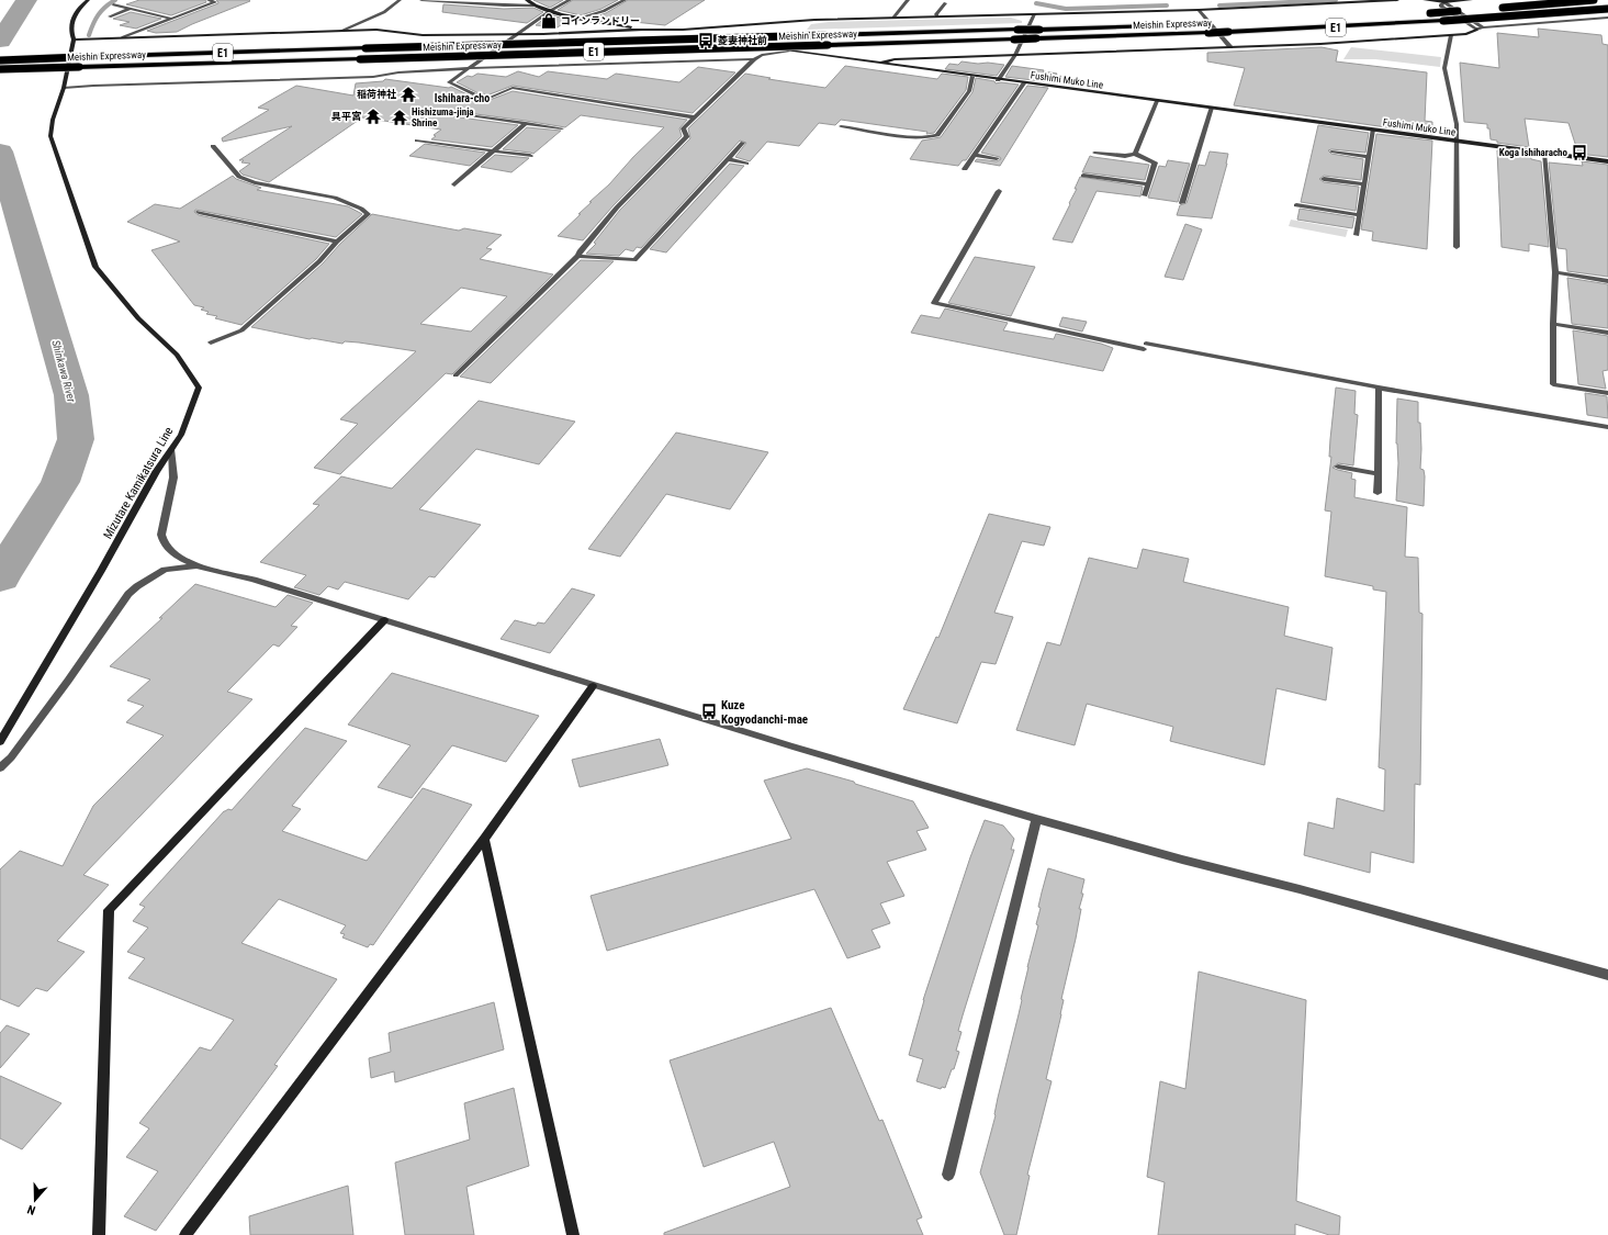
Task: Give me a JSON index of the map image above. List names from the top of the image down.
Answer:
{
  "streets": {
    "highway": ["Meishin Expressway", "E1"],
    "street": ["Fushimi Muko Line", "Mizutare Kamikatsura Line"]
  },
  "districts": ["Ishihara-cho"],
  "water": ["Shinkawa River"],
  "places": {
    "shop": ["コインランドリー"],
    "bus stop": ["菱妻神社前", "Koga Ishiharacho", "Kuze Kogyodanchi-mae"],
    "temple": ["稲荷神社", "具平宮", "Hishizuma-jinja Shrine"]
  },
  "north": "bottom"
}
